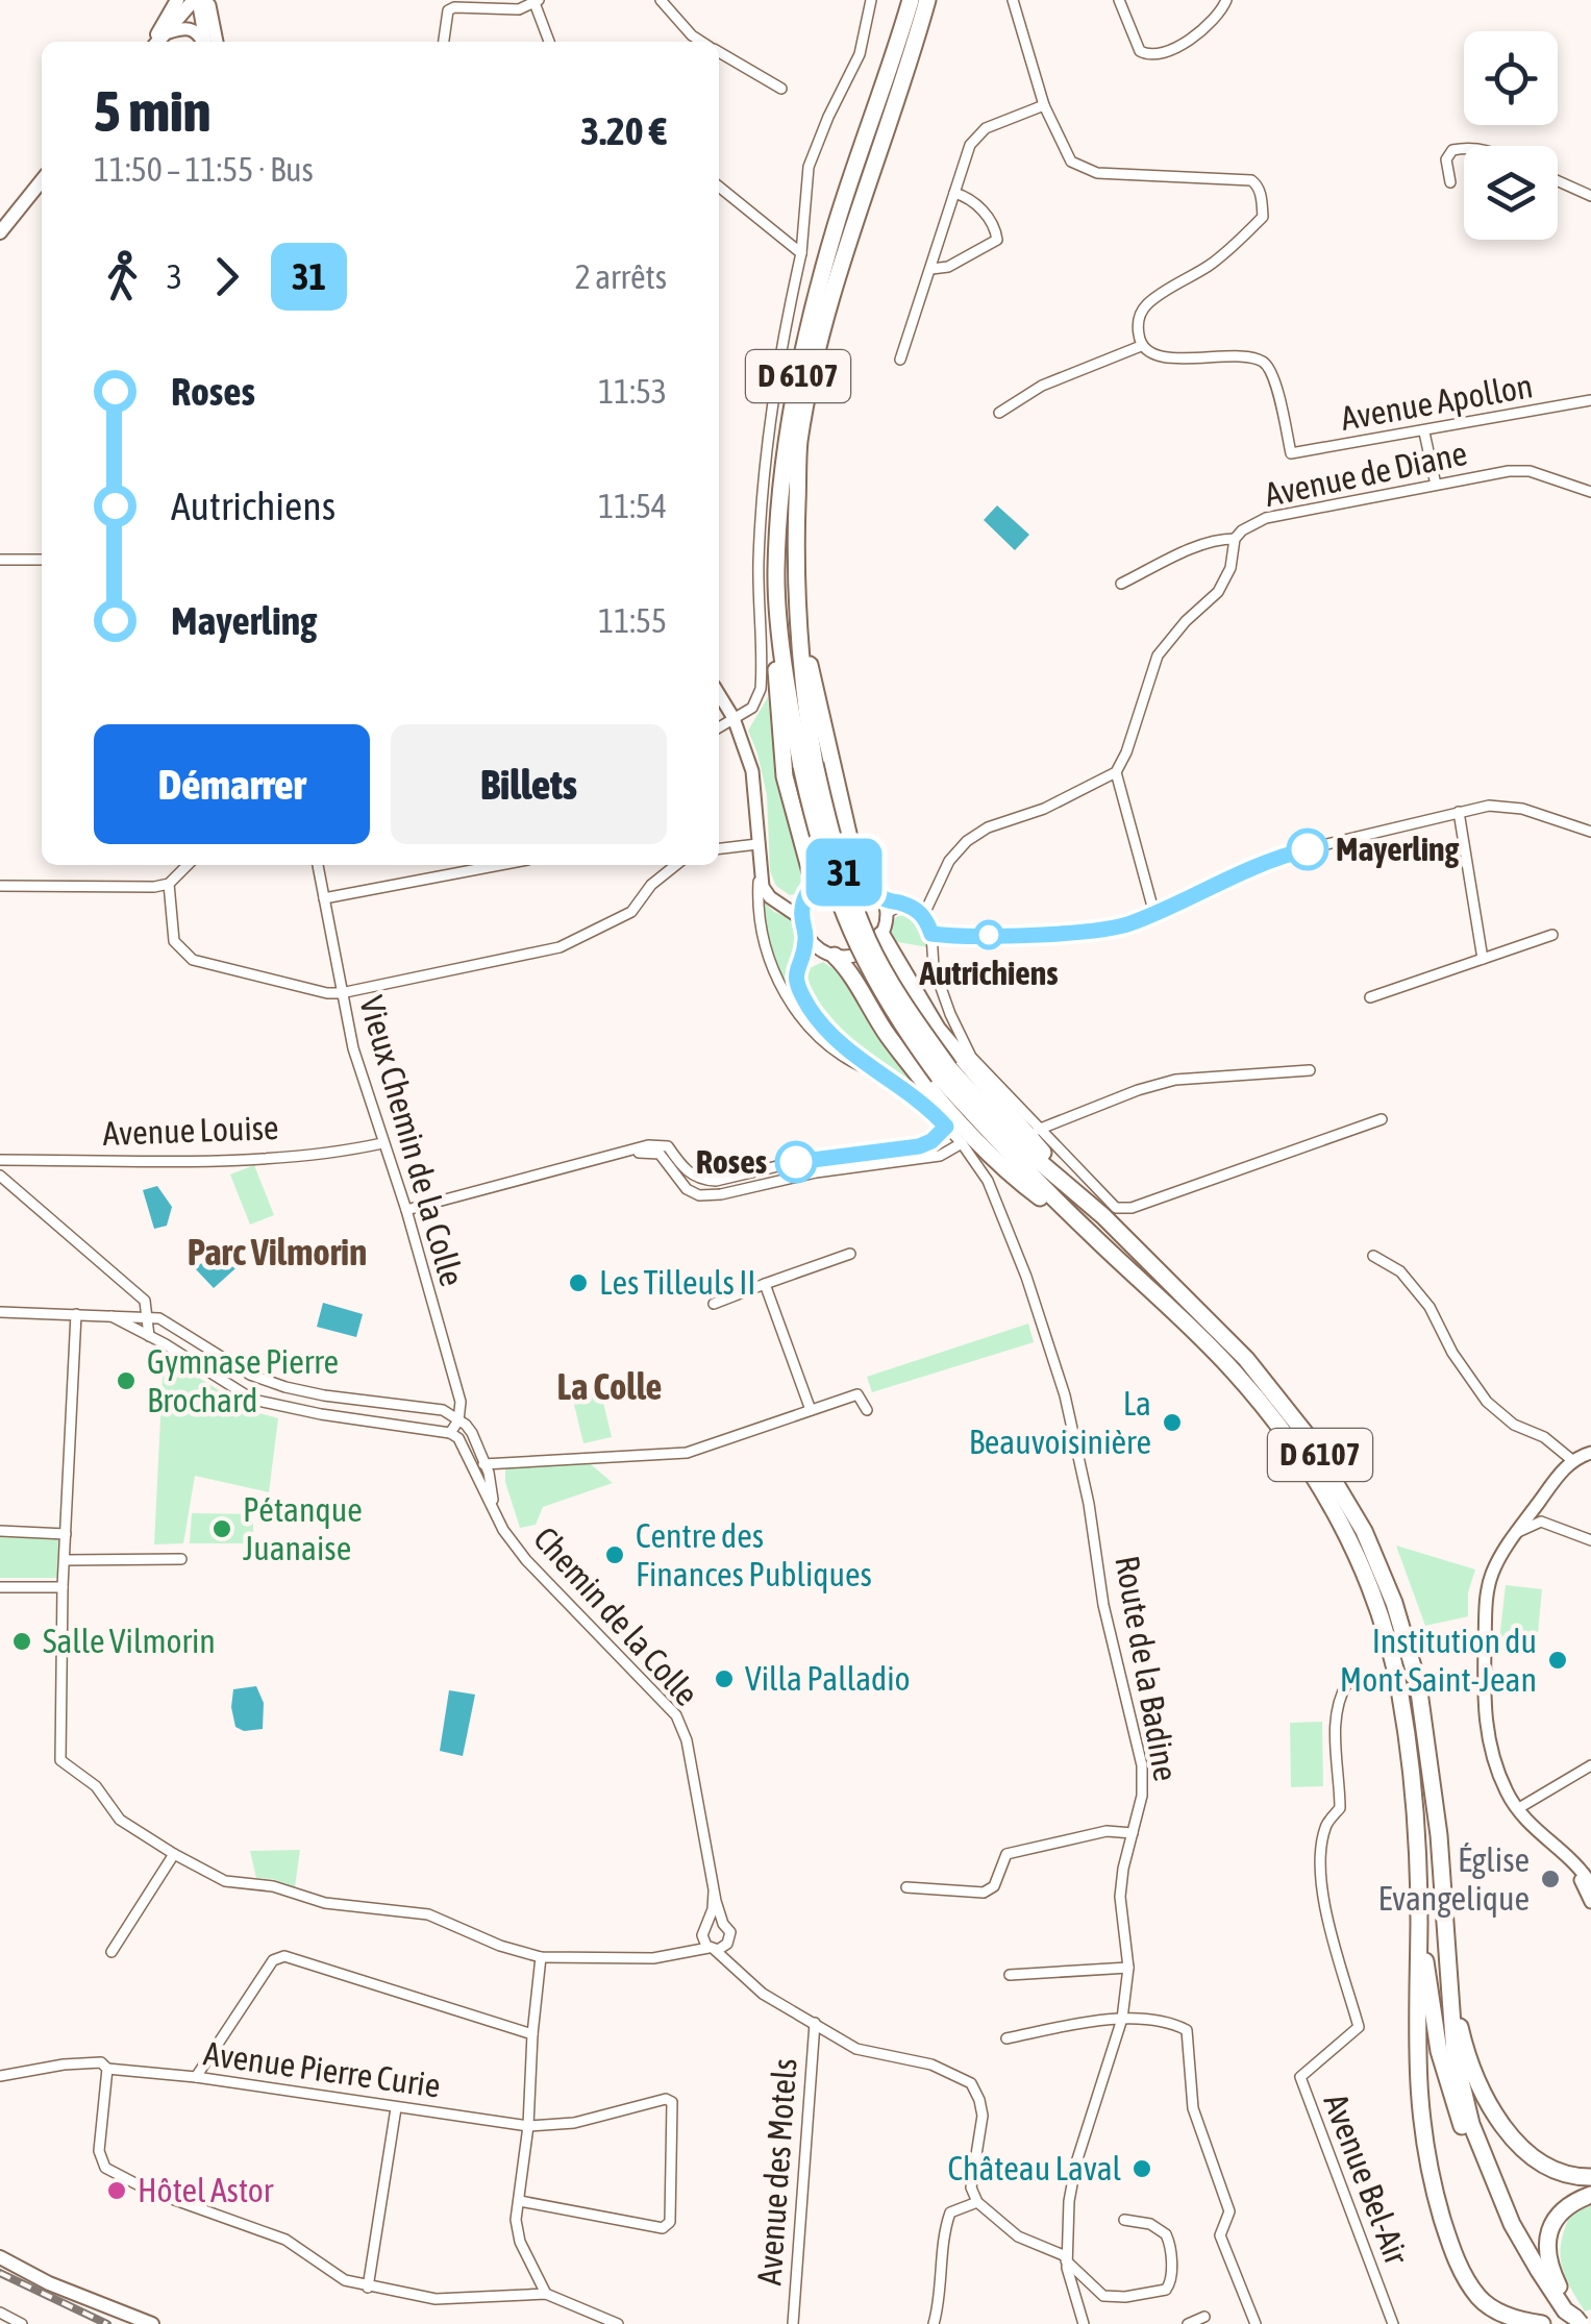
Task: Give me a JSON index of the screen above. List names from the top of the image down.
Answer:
{
  "streets": {
    "highway": ["D 6107"],
    "street": [
      "Avenue Apollon",
      "Avenue de Diane",
      "Avenue Louise",
      "Vieux Chemin de la Colle",
      "Chemin de la Colle",
      "Route de la Badine",
      "Avenue Pierre Curie",
      "Avenue des Motels",
      "Avenue Bel-Air"
    ]
  },
  "crossings": [
    ["Avenue Louise", "Vieux Chemin de la Colle"],
    ["Vieux Chemin de la Colle", "Chemin de la Colle"]
  ],
  "districts": ["Parc Vilmorin", "La Colle"],
  "places": [
    "Mayerling",
    "Autrichiens",
    "Roses",
    "Les Tilleuls II",
    "Gymnase Pierre Brochard",
    "La Beauvoisinière",
    "Pétanque Juanaise",
    "Centre des Finances Publiques",
    "Salle Vilmorin",
    "Institution du Mont Saint-Jean",
    "Villa Palladio",
    "Église Evangelique",
    "Château Laval",
    "Hôtel Astor"
  ],
  "lines": ["bus line 31"],
  "page": {
    "on_map": "31",
    "heading": ["5 min", "11:50 – 11:55 · Bus", "3.20 €"],
    "legs": ["3", "31", "2 arrêts"],
    "list": [
      {
        "name": "Roses",
        "value": "11:53"
      },
      {
        "name": "Autrichiens",
        "value": "11:54"
      },
      {
        "name": "Mayerling",
        "value": "11:55"
      }
    ],
    "buttons": ["Démarrer", "Billets"]
  }
}
